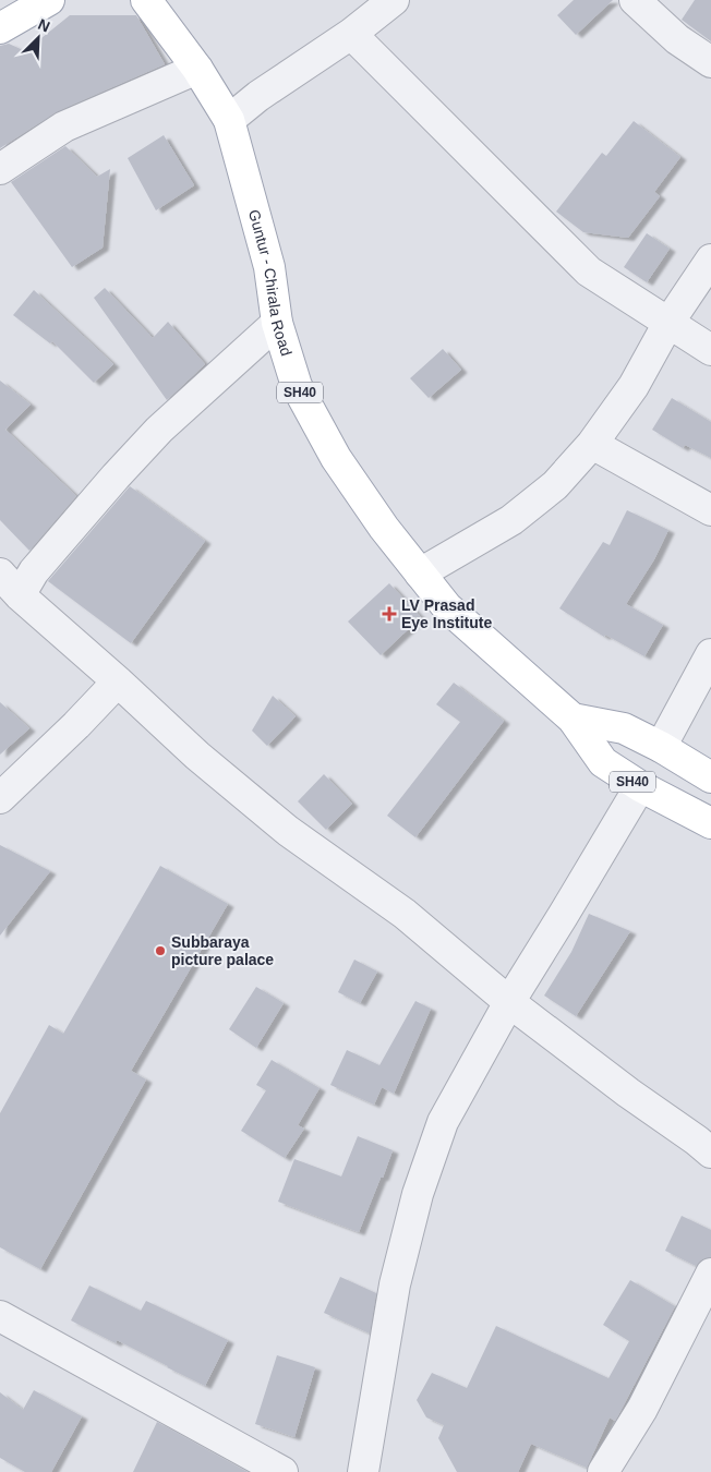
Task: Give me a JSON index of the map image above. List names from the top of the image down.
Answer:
{
  "streets": {
    "main road": ["Guntur - Chirala Road", "SH40"]
  },
  "places": {
    "health": ["LV Prasad Eye Institute"],
    "other": ["Subbaraya picture palace"]
  },
  "north": "top right"
}
